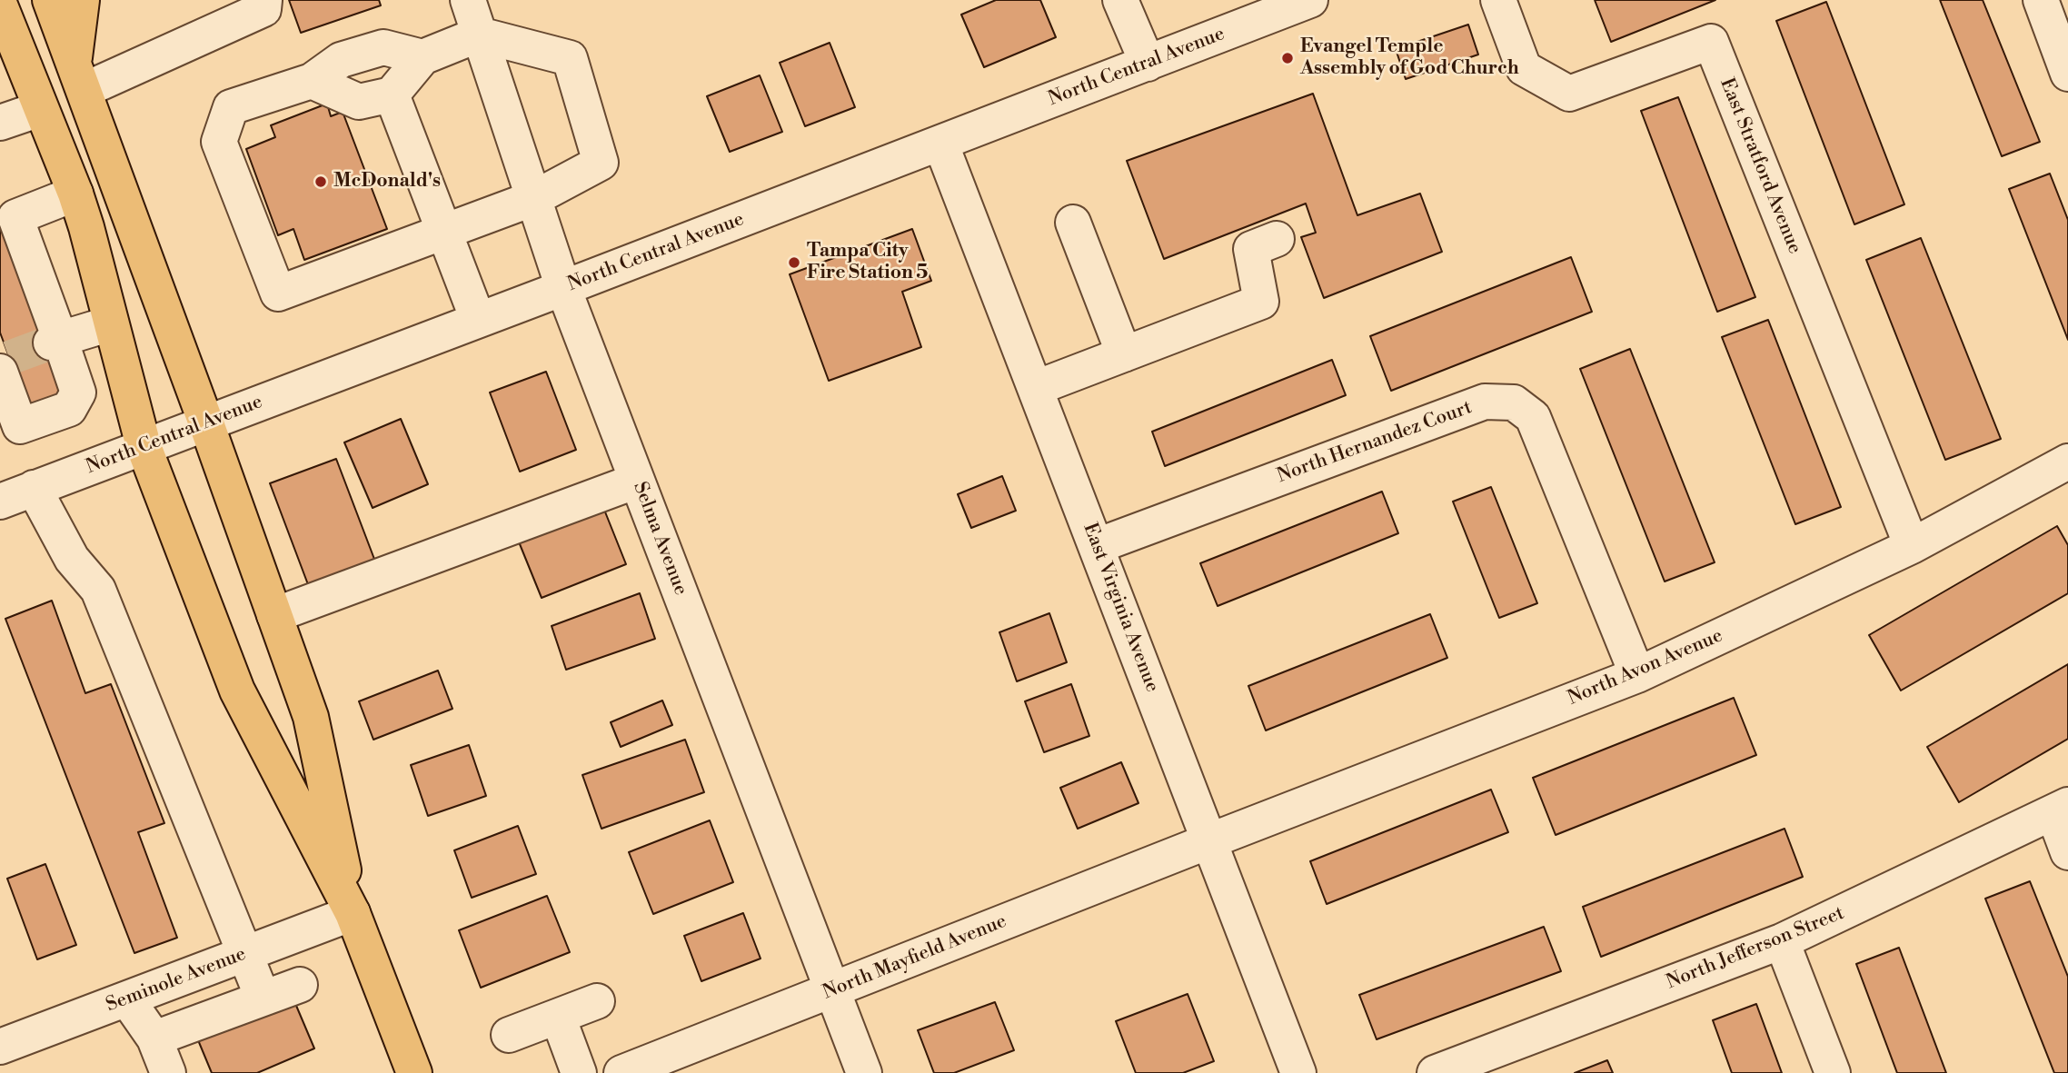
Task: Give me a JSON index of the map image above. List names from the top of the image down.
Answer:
{
  "streets": {
    "street": [
      "North Central Avenue",
      "East Stratford Avenue",
      "North Hernandez Court",
      "Selma Avenue",
      "East Virginia Avenue",
      "North Avon Avenue",
      "North Jefferson Street",
      "North Mayfield Avenue",
      "Seminole Avenue"
    ]
  },
  "crossings": [
    ["North Central Avenue", "Selma Avenue"],
    ["North Central Avenue", "East Virginia Avenue"],
    ["East Stratford Avenue", "North Avon Avenue"],
    ["North Hernandez Court", "East Virginia Avenue"],
    ["North Hernandez Court", "North Avon Avenue"],
    ["Selma Avenue", "North Mayfield Avenue"],
    ["East Virginia Avenue", "North Avon Avenue"],
    ["East Virginia Avenue", "North Mayfield Avenue"],
    ["North Avon Avenue", "North Mayfield Avenue"]
  ],
  "places": ["Evangel Temple Assembly of God Church", "McDonald's", "Tampa City Fire Station 5"]
}
